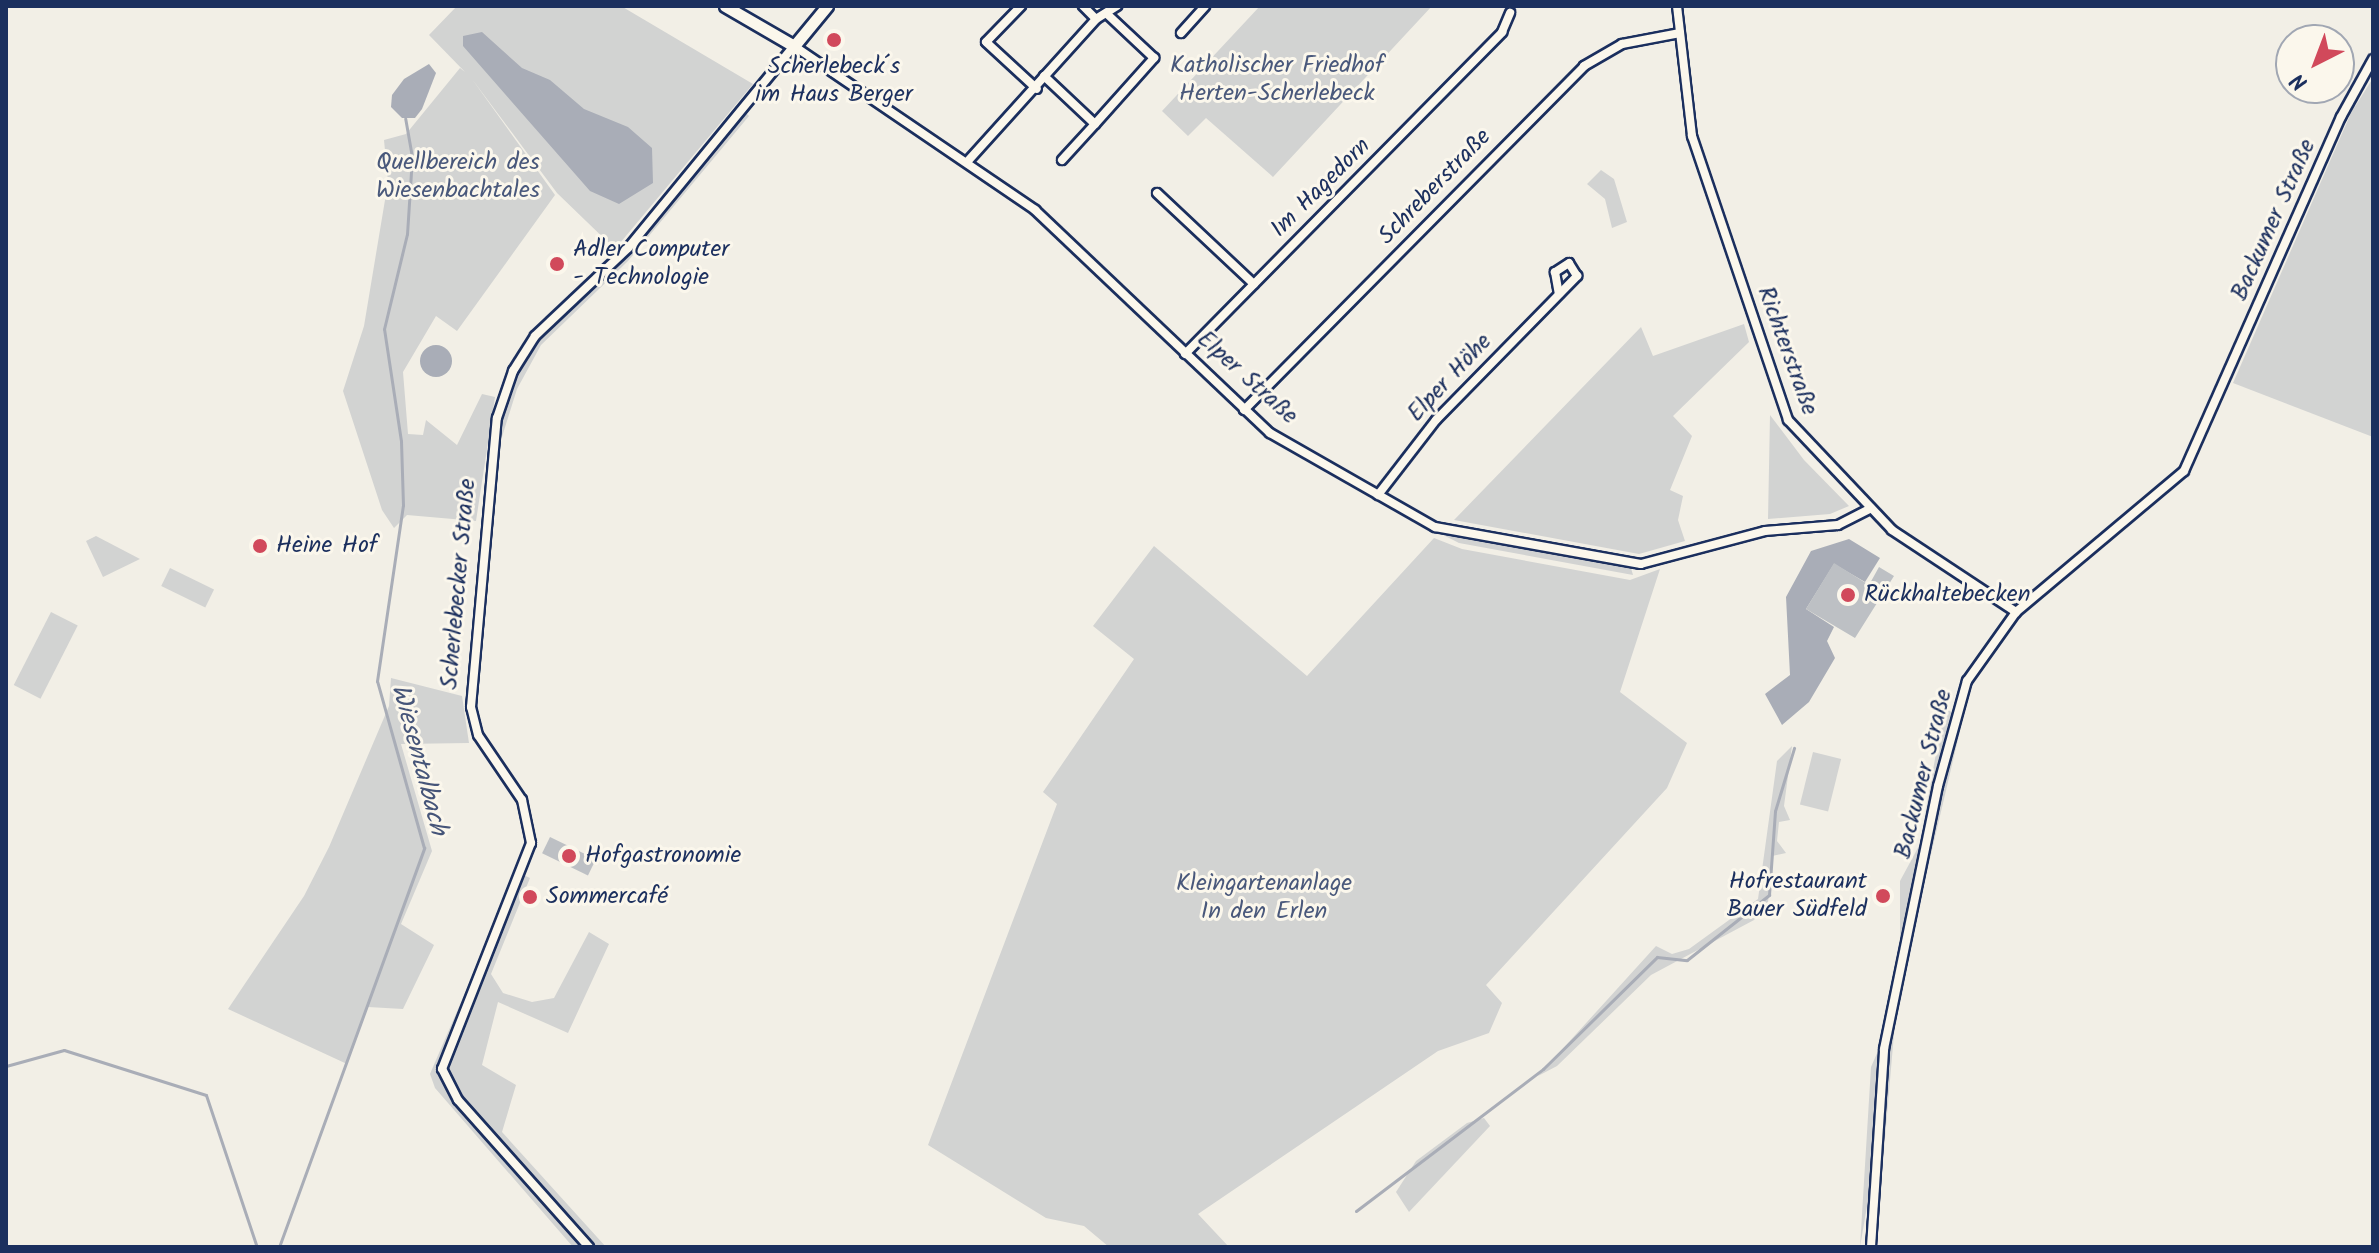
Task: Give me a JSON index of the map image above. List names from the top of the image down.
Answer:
{
  "streets": {
    "street": [
      "Schreberstraße",
      "Im Hagedorn",
      "Backumer Straße",
      "Richterstraße",
      "Elper Straße",
      "Elper Höhe",
      "Scherlebecker Straße"
    ]
  },
  "crossings": [
    ["Schreberstraße", "Richterstraße"],
    ["Schreberstraße", "Elper Straße"],
    ["Im Hagedorn", "Elper Straße"],
    ["Backumer Straße", "Richterstraße"],
    ["Richterstraße", "Elper Straße"],
    ["Elper Straße", "Elper Höhe"],
    ["Elper Straße", "Scherlebecker Straße"]
  ],
  "water": ["Wiesentalbach"],
  "parks": ["Katholischer Friedhof Herten-Scherlebeck", "Quellbereich des Wiesenbachtales", "Kleingartenanlage In den Erlen"],
  "places": [
    "Scherlebeck´s im Haus Berger",
    "Adler Computer - Technologie",
    "Heine Hof",
    "Rückhaltebecken",
    "Hofgastronomie",
    "Hofrestaurant Bauer Südfeld",
    "Sommercafé"
  ],
  "north": "bottom left"
}
